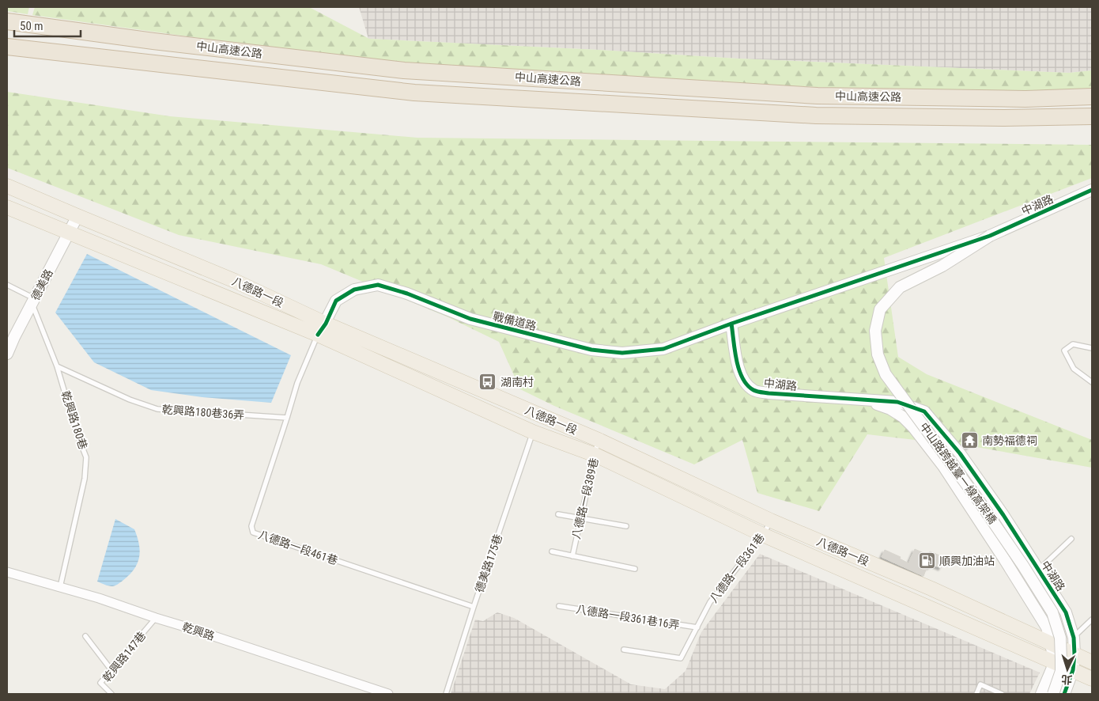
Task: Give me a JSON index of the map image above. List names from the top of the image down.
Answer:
{
  "streets": {
    "highway": ["中山高速公路"],
    "main road": ["八德路一段"],
    "street": [
      "中湖路",
      "德美路",
      "戰備道路",
      "中山路跨越臺一線高架橋",
      "乾興路"
    ],
    "lane": [
      "乾興路180巷36弄",
      "乾興路180巷",
      "八德路一段389巷",
      "八德路一段461巷",
      "德美路175巷",
      "八德路一段361巷",
      "八德路一段361巷16弄",
      "乾興路147巷"
    ]
  },
  "crossings": [
    ["中湖路", "八德路一段"],
    ["中湖路", "戰備道路"],
    ["中湖路", "中山路跨越臺一線高架橋"],
    ["德美路", "八德路一段"],
    ["德美路", "乾興路180巷"],
    ["八德路一段", "戰備道路"],
    ["八德路一段", "八德路一段389巷"],
    ["八德路一段", "八德路一段461巷"],
    ["八德路一段", "德美路175巷"],
    ["八德路一段", "八德路一段361巷"],
    ["戰備道路", "八德路一段461巷"],
    ["乾興路180巷36弄", "乾興路180巷"],
    ["乾興路180巷36弄", "八德路一段461巷"],
    ["乾興路180巷", "乾興路"],
    ["八德路一段461巷", "德美路175巷"],
    ["八德路一段361巷", "八德路一段361巷16弄"],
    ["乾興路", "乾興路147巷"]
  ],
  "places": {
    "bus stop": ["湖南村"],
    "temple": ["南勢福德祠"],
    "fuel station": ["順興加油站"]
  },
  "scale_bar": "50 m",
  "north": "bottom"
}
